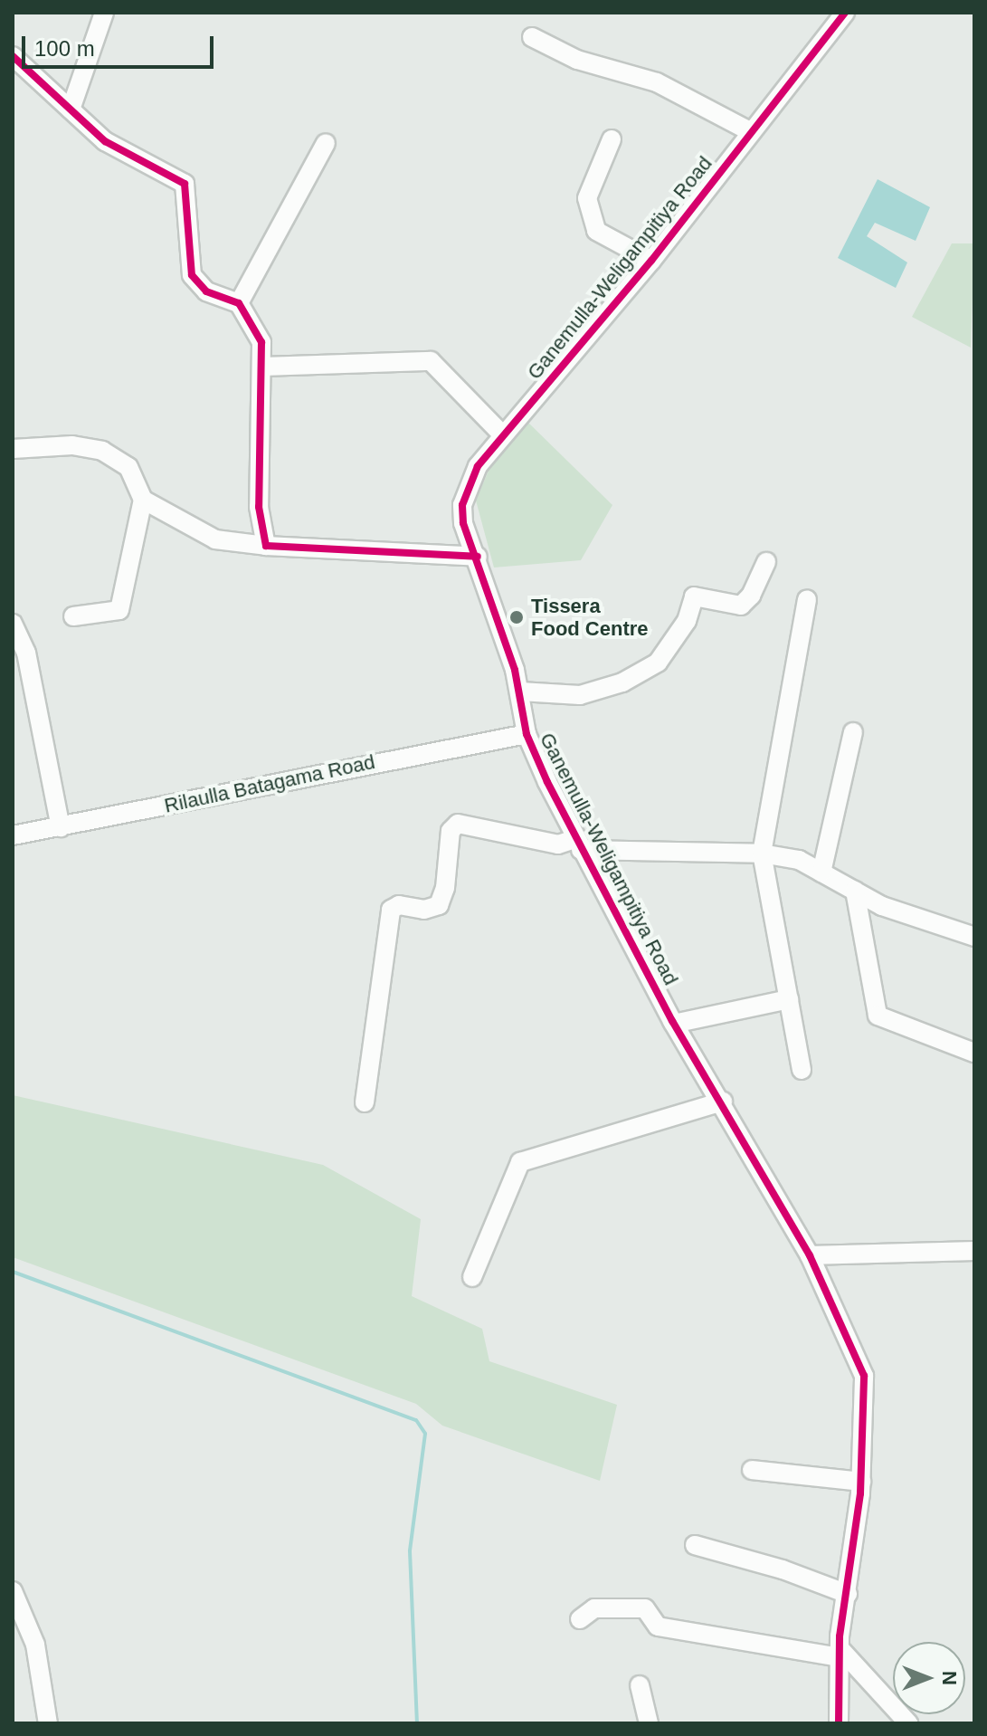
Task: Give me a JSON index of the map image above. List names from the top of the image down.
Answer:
{
  "streets": {
    "street": ["Ganemulla-Weligampitiya Road", "Rilaulla Batagama Road"]
  },
  "crossings": [
    ["Ganemulla-Weligampitiya Road", "Rilaulla Batagama Road"]
  ],
  "places": ["Tissera Food Centre"],
  "scale_bar": "100 m",
  "north": "right"
}
